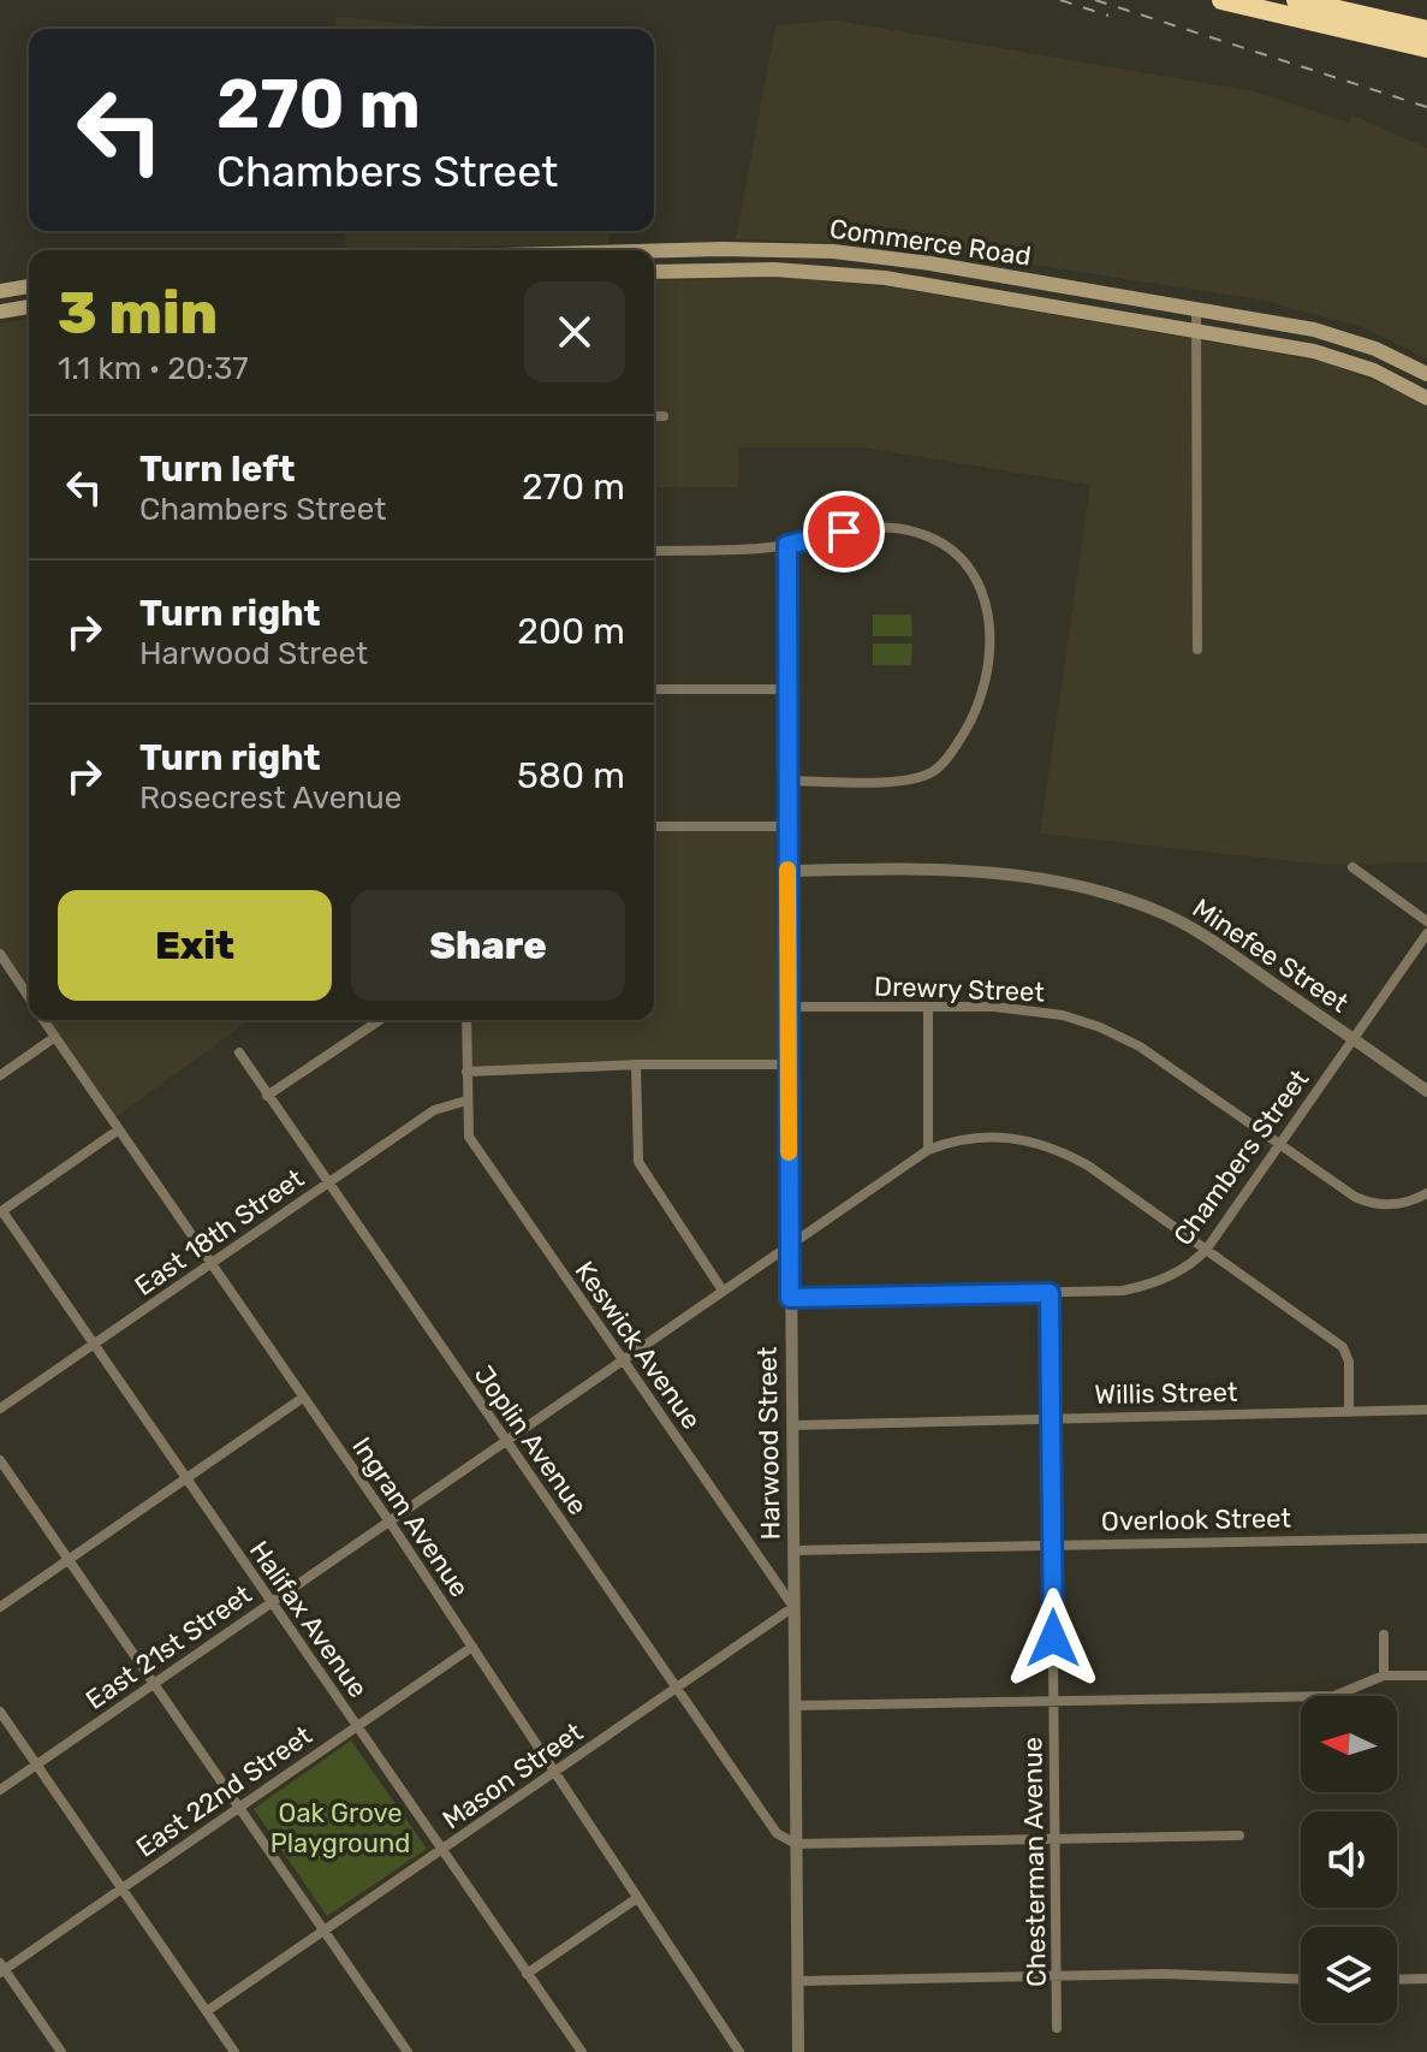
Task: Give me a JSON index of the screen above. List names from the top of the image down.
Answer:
{
  "streets": {
    "main road": ["Commerce Road"],
    "street": [
      "Minefee Street",
      "Drewry Street",
      "Chambers Street",
      "East 18th Street",
      "Keswick Avenue",
      "Willis Street",
      "Joplin Avenue",
      "Harwood Street",
      "Ingram Avenue",
      "Overlook Street",
      "Halifax Avenue",
      "East 21st Street",
      "Mason Street",
      "East 22nd Street",
      "Chesterman Avenue"
    ]
  },
  "crossings": [
    ["Minefee Street", "Chambers Street"],
    ["Minefee Street", "Harwood Street"],
    ["Drewry Street", "Chambers Street"],
    ["Drewry Street", "Harwood Street"],
    ["Chambers Street", "Harwood Street"],
    ["Chambers Street", "Chesterman Avenue"],
    ["East 18th Street", "Keswick Avenue"],
    ["East 18th Street", "Joplin Avenue"],
    ["East 18th Street", "Ingram Avenue"],
    ["East 18th Street", "Halifax Avenue"],
    ["Keswick Avenue", "Harwood Street"],
    ["Keswick Avenue", "East 21st Street"],
    ["Keswick Avenue", "Mason Street"],
    ["Willis Street", "Harwood Street"],
    ["Willis Street", "Chesterman Avenue"],
    ["Joplin Avenue", "Harwood Street"],
    ["Joplin Avenue", "East 21st Street"],
    ["Joplin Avenue", "Mason Street"],
    ["Harwood Street", "Overlook Street"],
    ["Harwood Street", "East 21st Street"],
    ["Harwood Street", "Mason Street"],
    ["Ingram Avenue", "East 21st Street"],
    ["Ingram Avenue", "Mason Street"],
    ["Ingram Avenue", "East 22nd Street"],
    ["Overlook Street", "Chesterman Avenue"],
    ["Halifax Avenue", "East 21st Street"],
    ["Halifax Avenue", "Mason Street"],
    ["Halifax Avenue", "East 22nd Street"]
  ],
  "parks": ["Oak Grove Playground"],
  "north": "left",
  "page": {
    "turn": ["270 m", "Chambers Street"],
    "heading": ["3 min", "1.1 km · 20:37"],
    "list": [
      {
        "name": "Turn left",
        "note": "Chambers Street",
        "value": "270 m"
      },
      {
        "name": "Turn right",
        "note": "Harwood Street",
        "value": "200 m"
      },
      {
        "name": "Turn right",
        "note": "Rosecrest Avenue",
        "value": "580 m"
      }
    ],
    "buttons": ["Exit", "Share"]
  }
}
